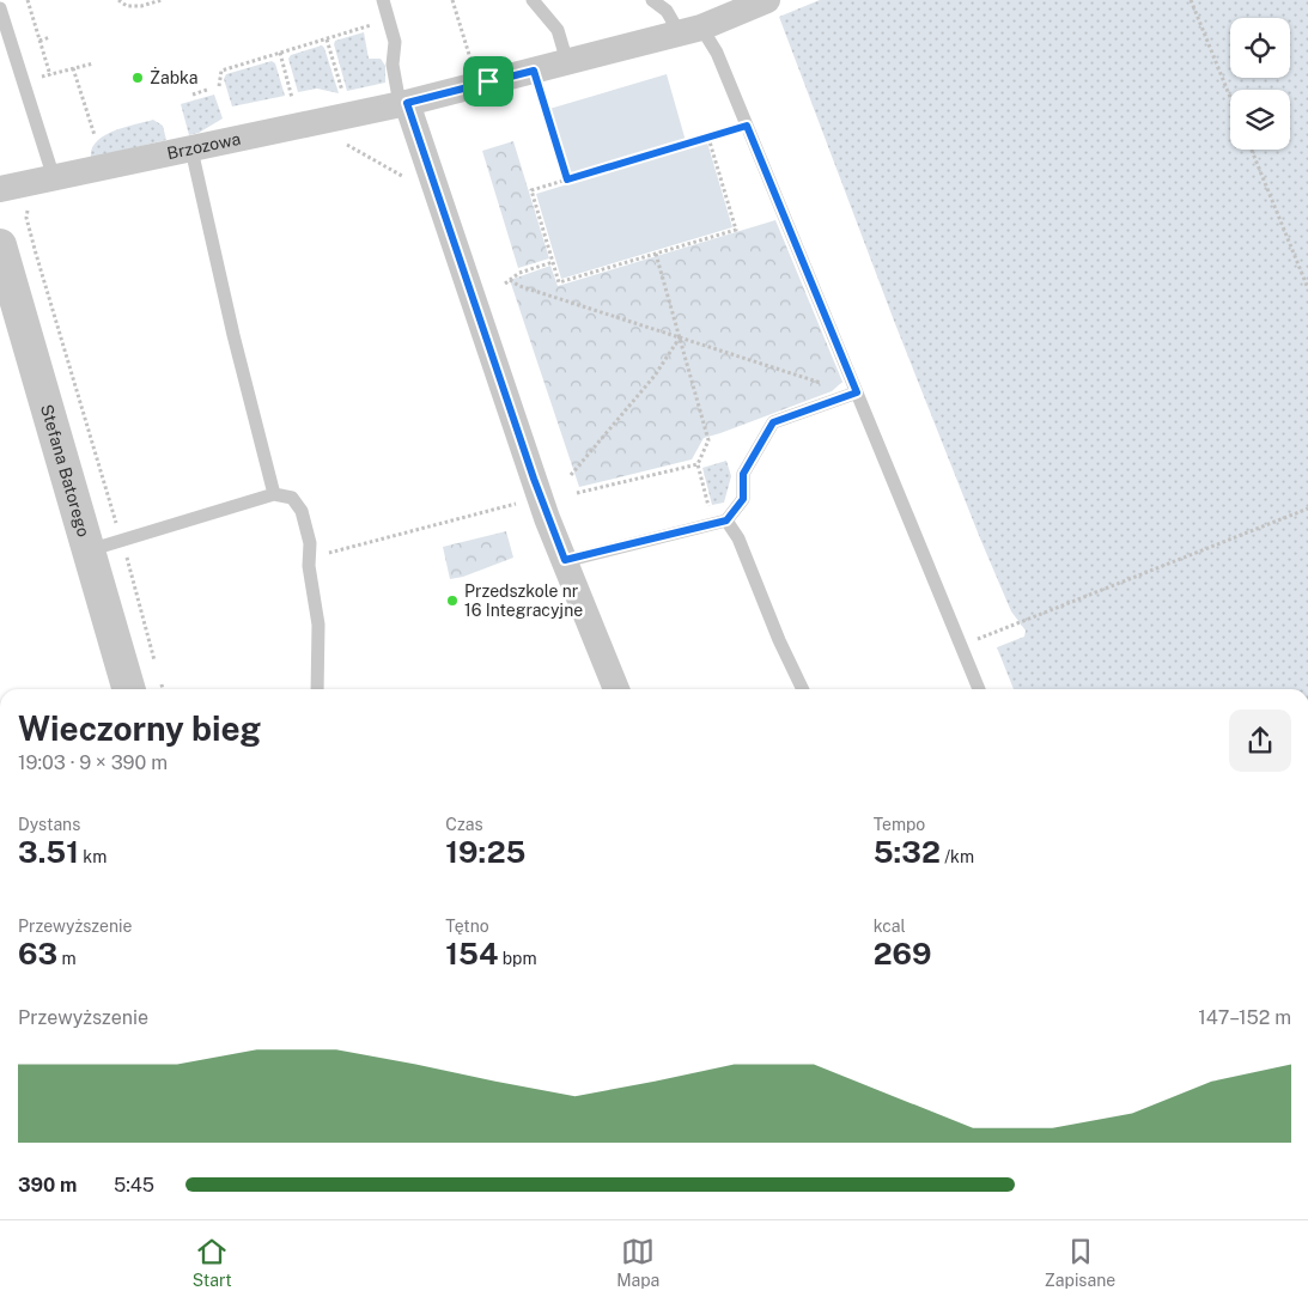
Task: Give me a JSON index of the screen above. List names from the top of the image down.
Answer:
{
  "streets": {
    "street": ["Brzozowa", "Stefana Batorego"]
  },
  "places": ["Żabka", "Przedszkole nr 16 Integracyjne"],
  "page": {
    "heading": ["Wieczorny bieg", "19:03 · 9 × 390 m"],
    "stats": [
      ["Dystans", "3.51 km"],
      ["Czas", "19:25"],
      ["Tempo", "5:32 /km"],
      ["Przewyższenie", "63 m"],
      ["Tętno", "154 bpm"],
      ["kcal", "269"]
    ],
    "chart": ["Przewyższenie", "147–152 m"],
    "list": [
      {
        "name": "390 m",
        "note": "5:45"
      }
    ],
    "tabs": ["Start", "Mapa", "Zapisane"]
  }
}
